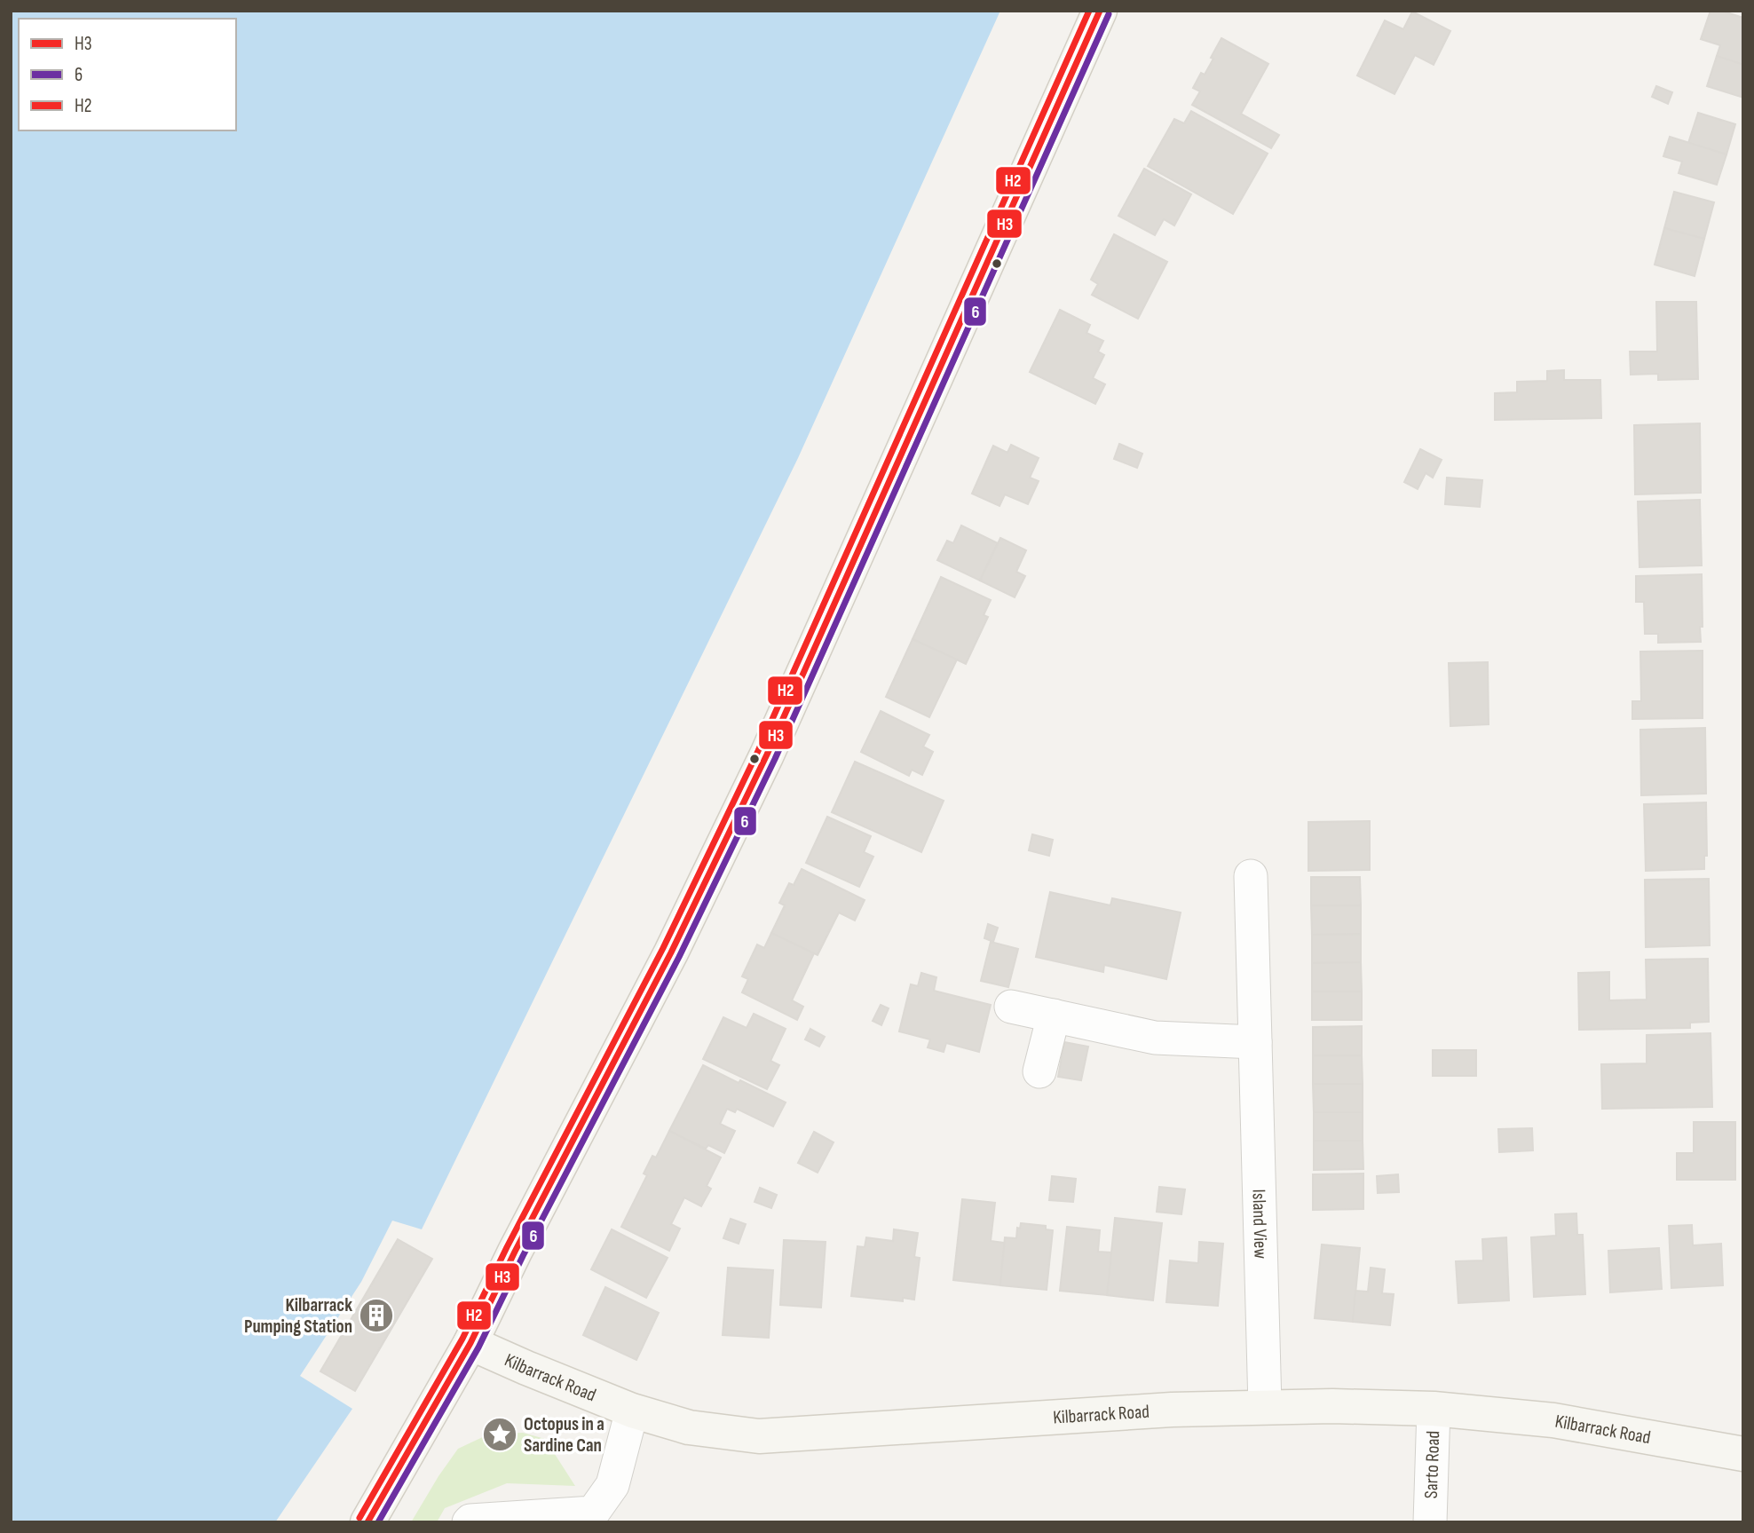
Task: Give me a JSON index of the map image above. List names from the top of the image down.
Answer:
{
  "streets": {
    "main road": ["Kilbarrack Road"],
    "street": ["Island View", "Sarto Road"]
  },
  "crossings": [
    ["Island View", "Kilbarrack Road"],
    ["Kilbarrack Road", "Sarto Road"]
  ],
  "places": {
    "building": ["Kilbarrack Pumping Station"],
    "place": ["Octopus in a Sardine Can"]
  },
  "lines": ["transit line H3", "transit line H2", "transit line 6"],
  "legend": ["H3", "6", "H2"]
}
